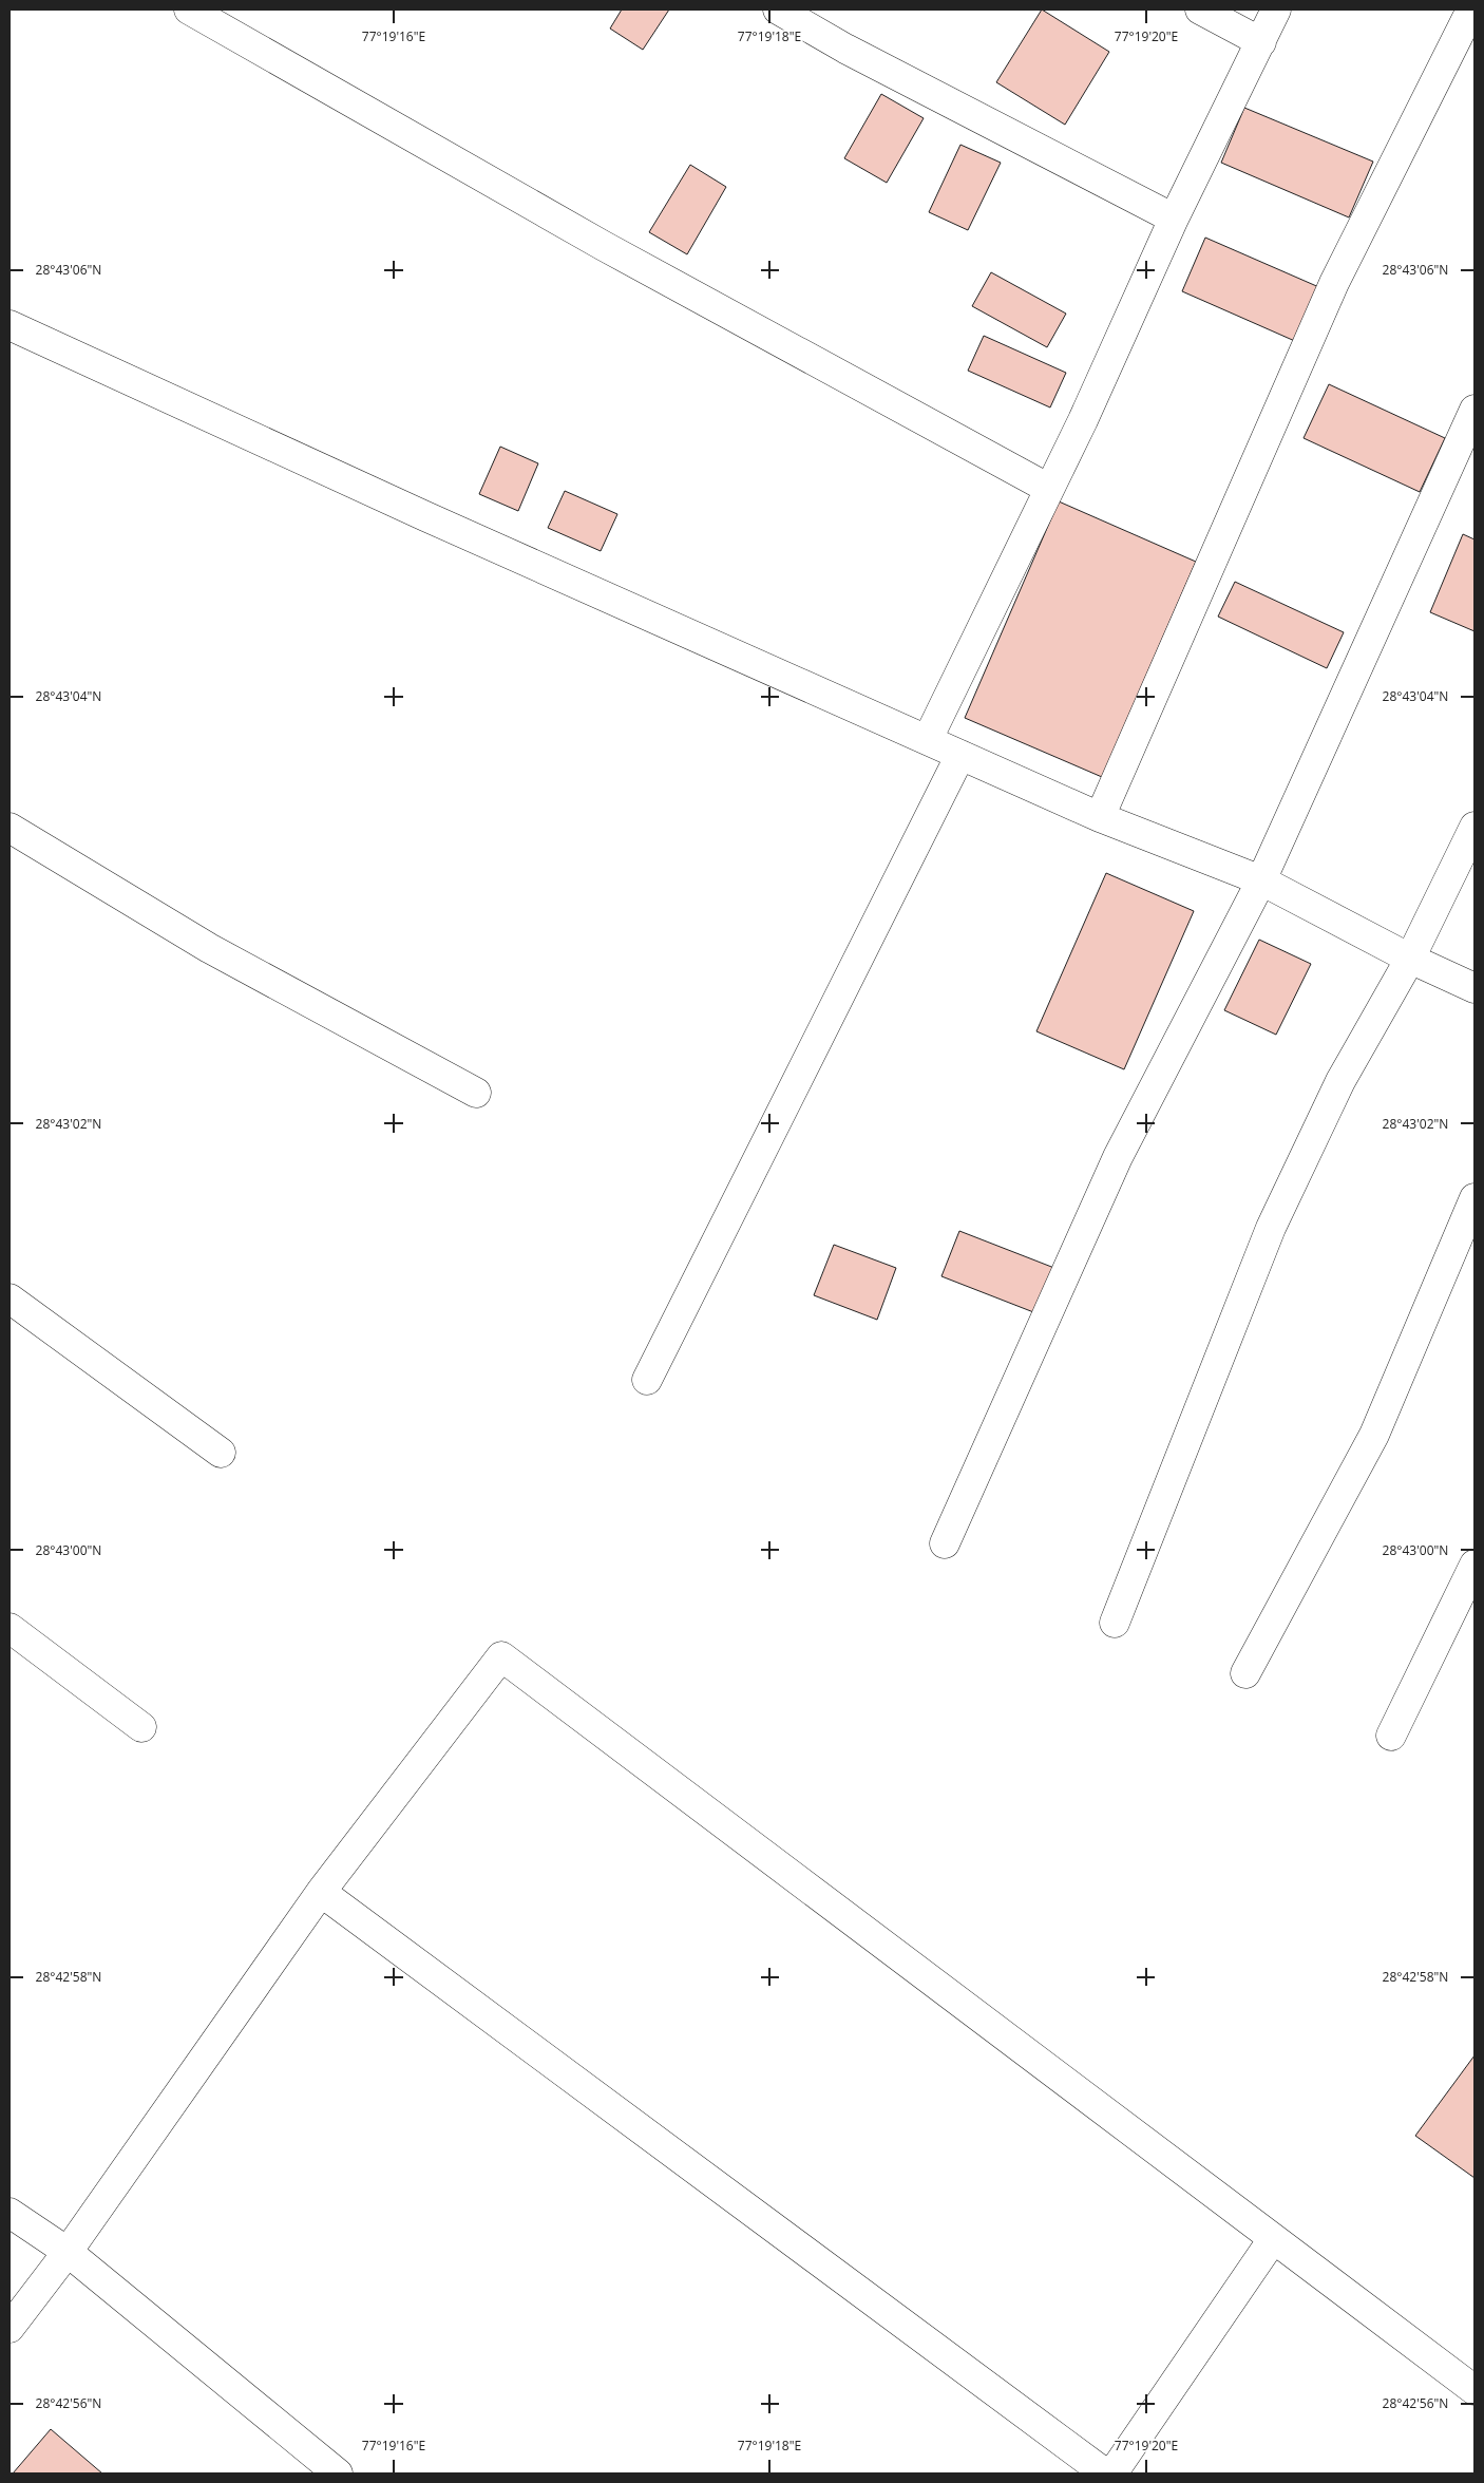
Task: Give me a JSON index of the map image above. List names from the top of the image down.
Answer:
{
  "coordinates": [
    "77°19'16\"E",
    "77°19'18\"E",
    "77°19'20\"E",
    "28°43'06\"N",
    "28°43'04\"N",
    "28°43'02\"N",
    "28°43'00\"N",
    "28°42'58\"N",
    "28°42'56\"N"
  ]
}
